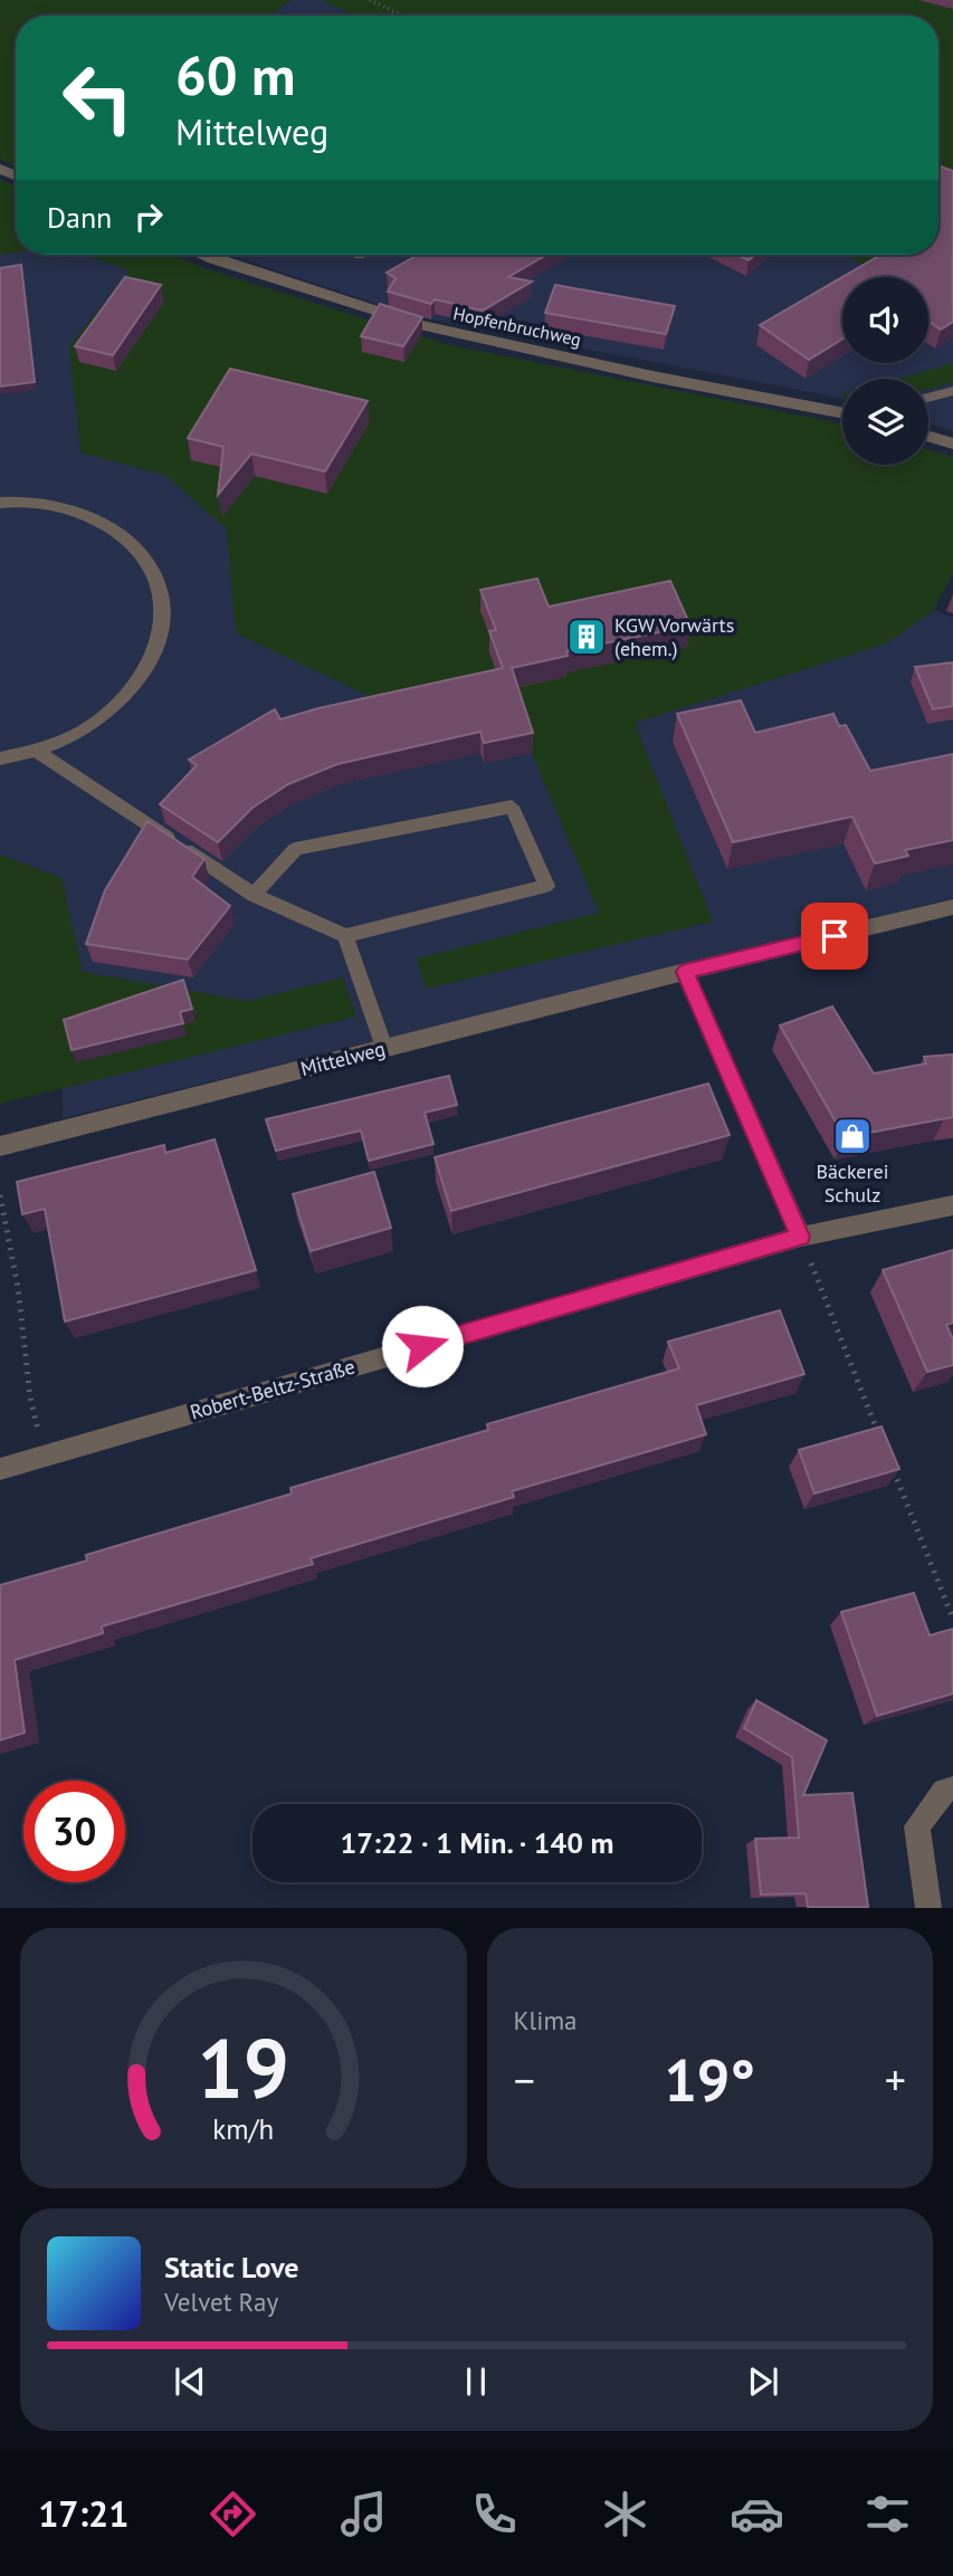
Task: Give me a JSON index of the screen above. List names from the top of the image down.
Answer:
{
  "streets": {
    "street": ["Hopfenbruchweg", "Mittelweg", "Robert-Beltz-Straße"]
  },
  "places": {
    "building": ["KGW Vorwärts (ehem.)"],
    "shop": ["Bäckerei Schulz"]
  },
  "page": {
    "turn": ["60 m", "Mittelweg"],
    "then": "Dann",
    "limit": "30",
    "trip": "17:22 · 1 Min. · 140 m",
    "tile": "Klima",
    "heat": ["−", "19°", "+"],
    "song": ["Static Love", "Velvet Ray"],
    "tabs": "17:21",
    "gauge": ["19", "km/h"]
  }
}
